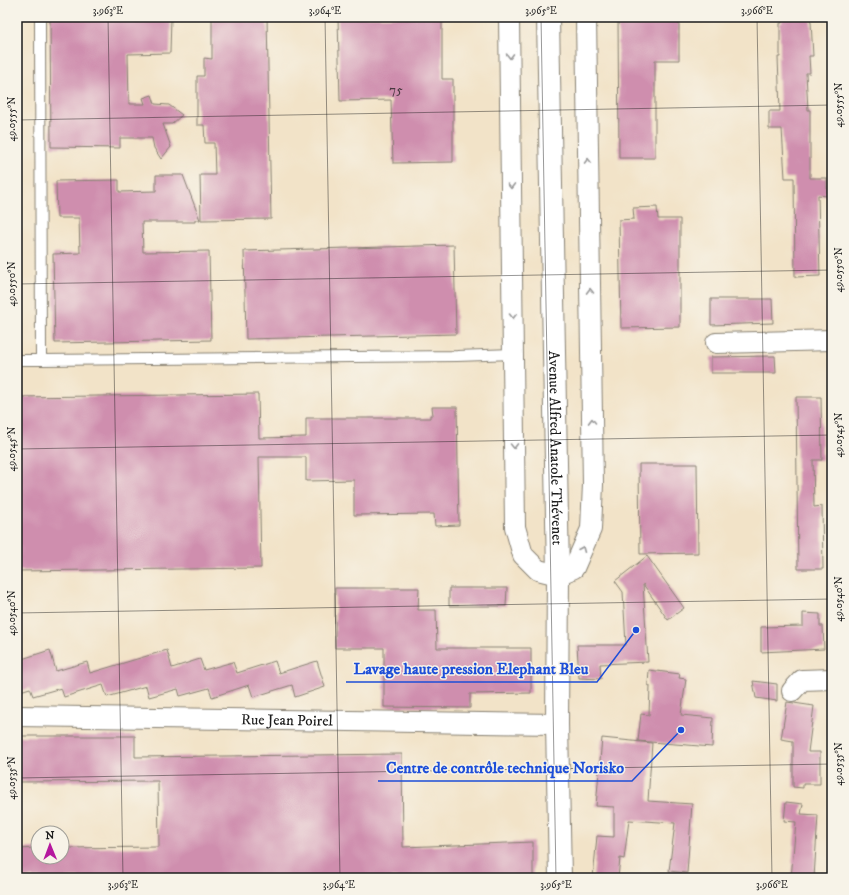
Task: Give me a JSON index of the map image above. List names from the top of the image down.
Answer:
{
  "streets": {
    "main road": ["Avenue Alfred Anatole Thévenet"],
    "street": ["Rue Jean Poirel"]
  },
  "crossings": [
    ["Avenue Alfred Anatole Thévenet", "Rue Jean Poirel"]
  ],
  "places": ["Lavage haute pression Elephant Bleu", "Centre de contrôle technique Norisko"],
  "house_numbers": ["75"],
  "north": "top",
  "coordinates": [
    "3.963°E",
    "3.964°E",
    "3.965°E",
    "3.966°E",
    "49.0555°N",
    "49.0550°N",
    "49.0545°N",
    "49.0540°N",
    "49.0535°N"
  ]
}
